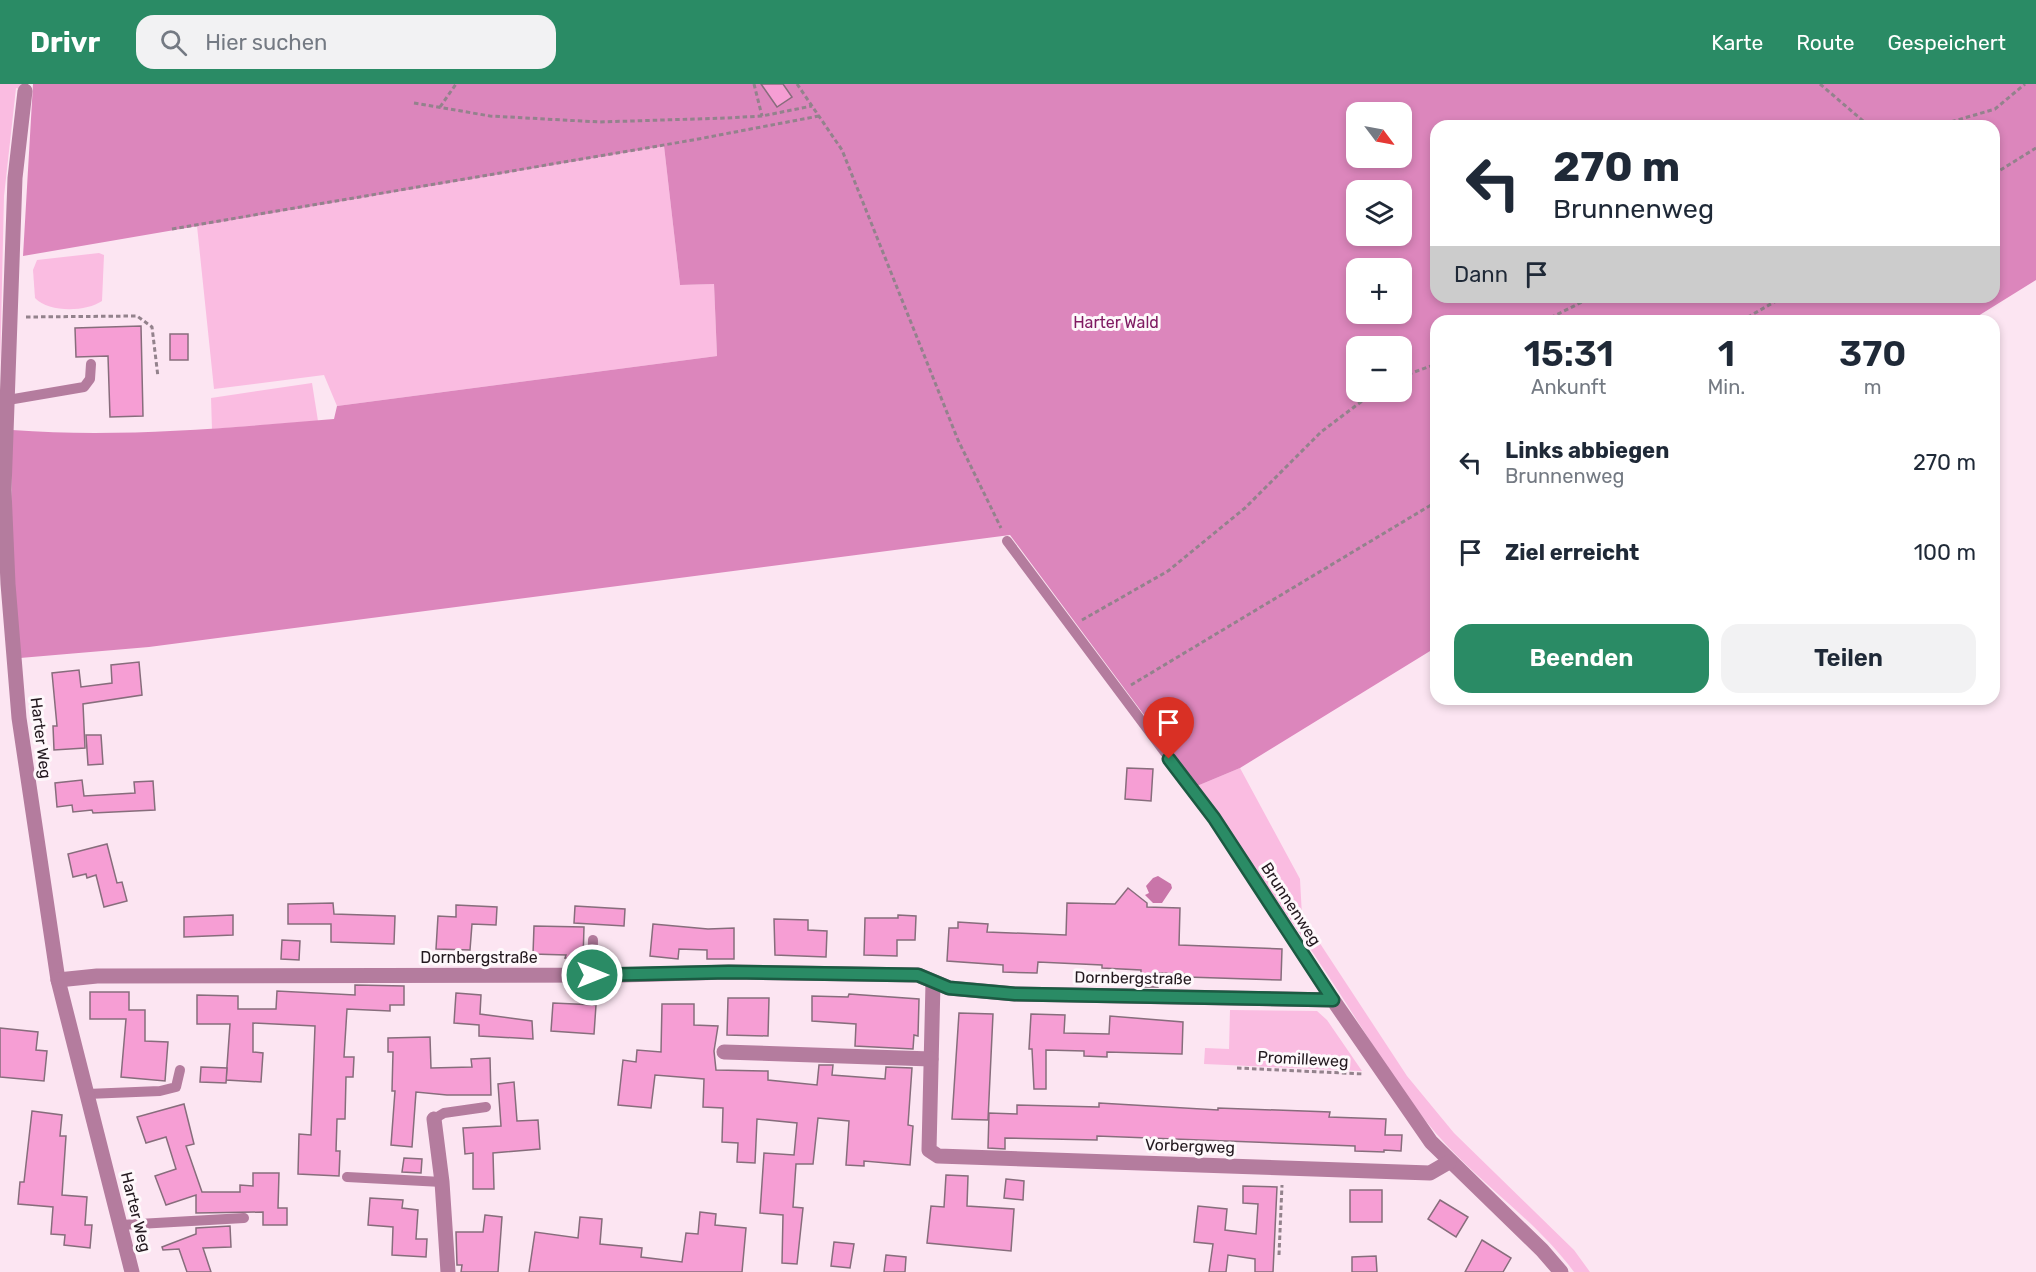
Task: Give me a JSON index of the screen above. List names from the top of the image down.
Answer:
{
  "streets": {
    "street": [
      "Harter Weg",
      "Brunnenweg",
      "Dornbergstraße",
      "Vorbergweg"
    ],
    "path": ["Promilleweg"]
  },
  "crossings": [
    ["Harter Weg", "Dornbergstraße"],
    ["Brunnenweg", "Dornbergstraße"],
    ["Brunnenweg", "Vorbergweg"]
  ],
  "parks": ["Harter Wald"],
  "north": "bottom right",
  "page": {
    "header": "Drivr",
    "search": "Hier suchen",
    "nav": ["Karte", "Route", "Gespeichert"],
    "map_buttons": ["+", "−"],
    "turn": ["270 m", "Brunnenweg"],
    "then": "Dann",
    "eta": [
      "15:31",
      "Ankunft",
      "1",
      "Min.",
      "370",
      "m"
    ],
    "list": [
      {
        "name": "Links abbiegen",
        "note": "Brunnenweg",
        "value": "270 m"
      },
      {
        "name": "Ziel erreicht",
        "value": "100 m"
      }
    ],
    "buttons": ["Beenden", "Teilen"]
  }
}
